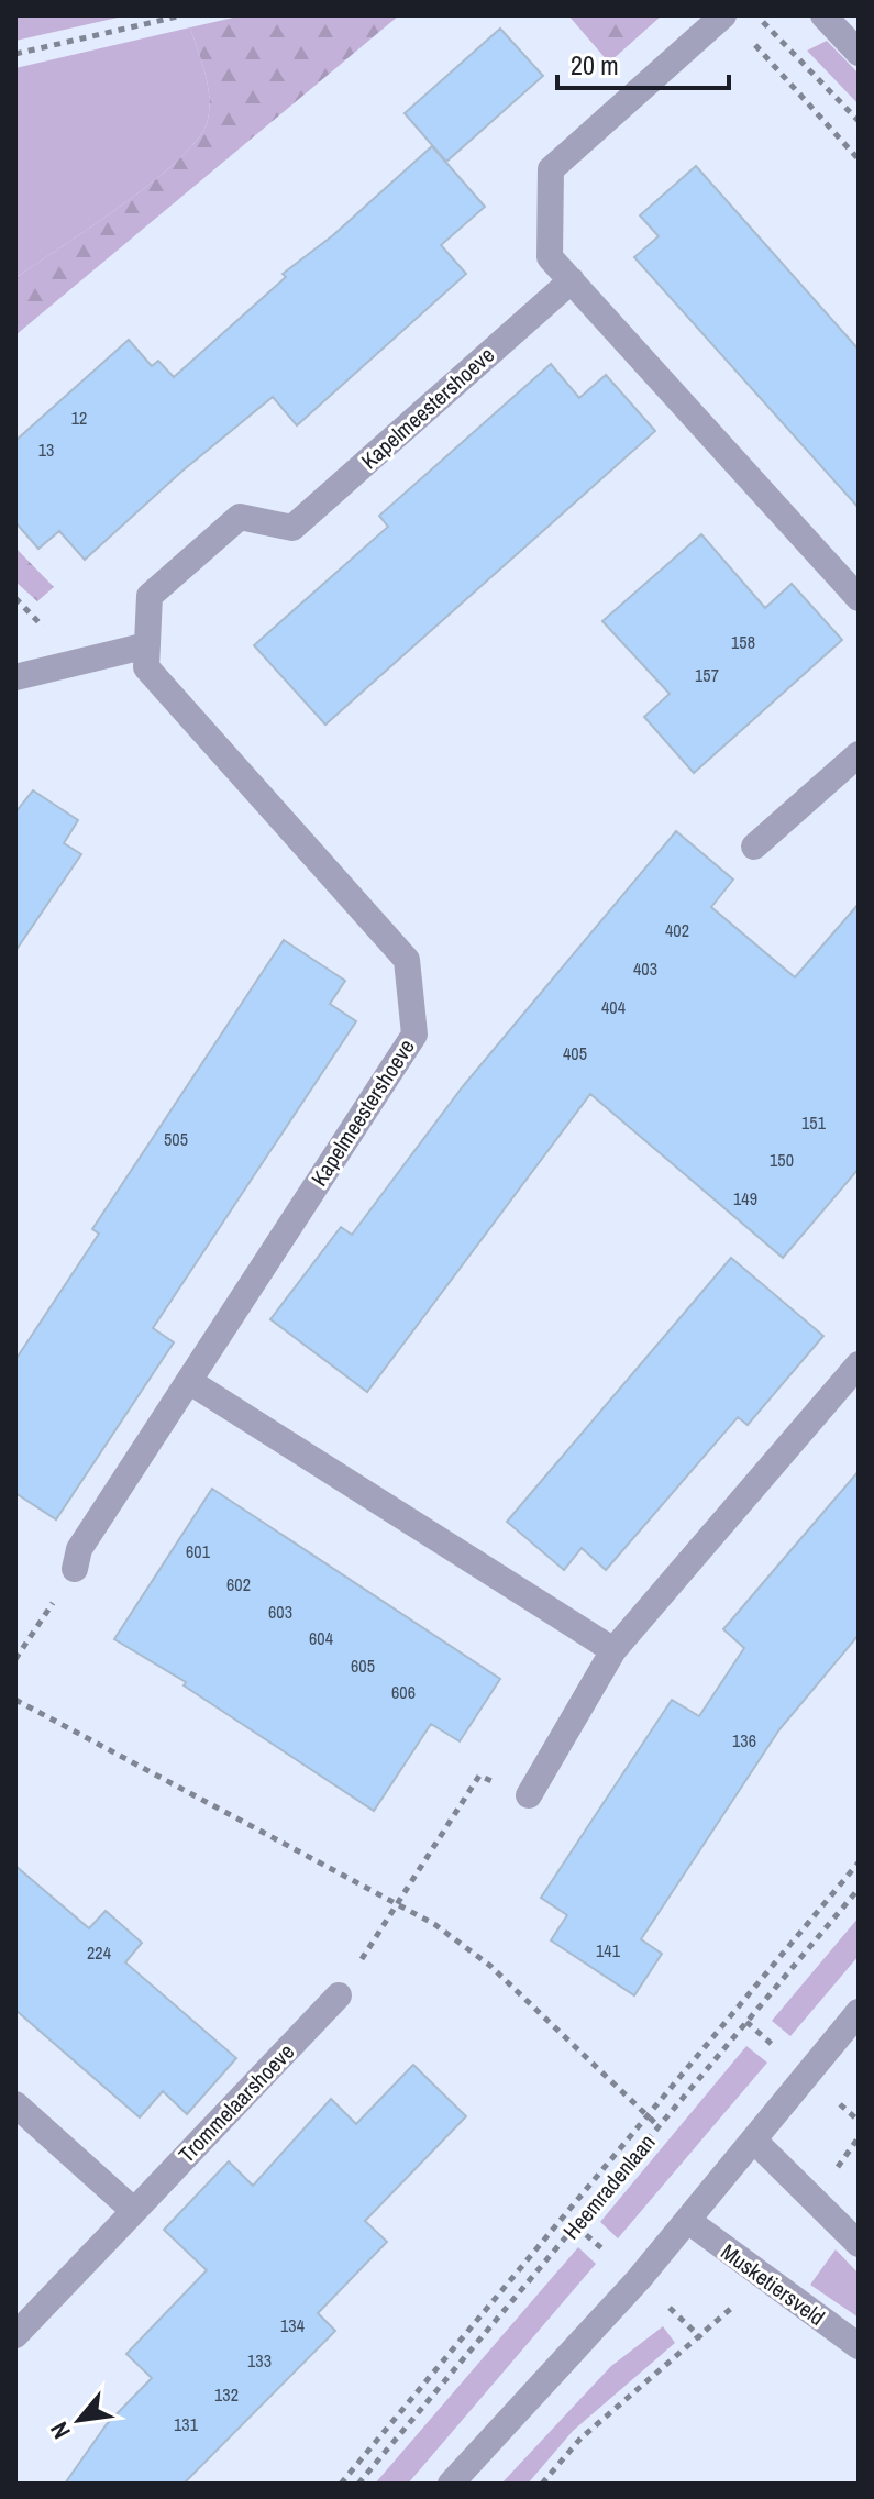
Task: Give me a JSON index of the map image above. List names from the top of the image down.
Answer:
{
  "streets": {
    "street": ["Kapelmeestershoeve", "Trommelaarshoeve", "Musketiersveld"],
    "path": ["Heemradenlaan"]
  },
  "house_numbers": [
    "12",
    "13",
    "158",
    "157",
    "402",
    "403",
    "404",
    "405",
    "151",
    "505",
    "150",
    "149",
    "601",
    "602",
    "603",
    "604",
    "605",
    "606",
    "136",
    "141",
    "224",
    "134",
    "133",
    "132",
    "131"
  ],
  "scale_bar": "20 m",
  "north": "bottom left"
}
